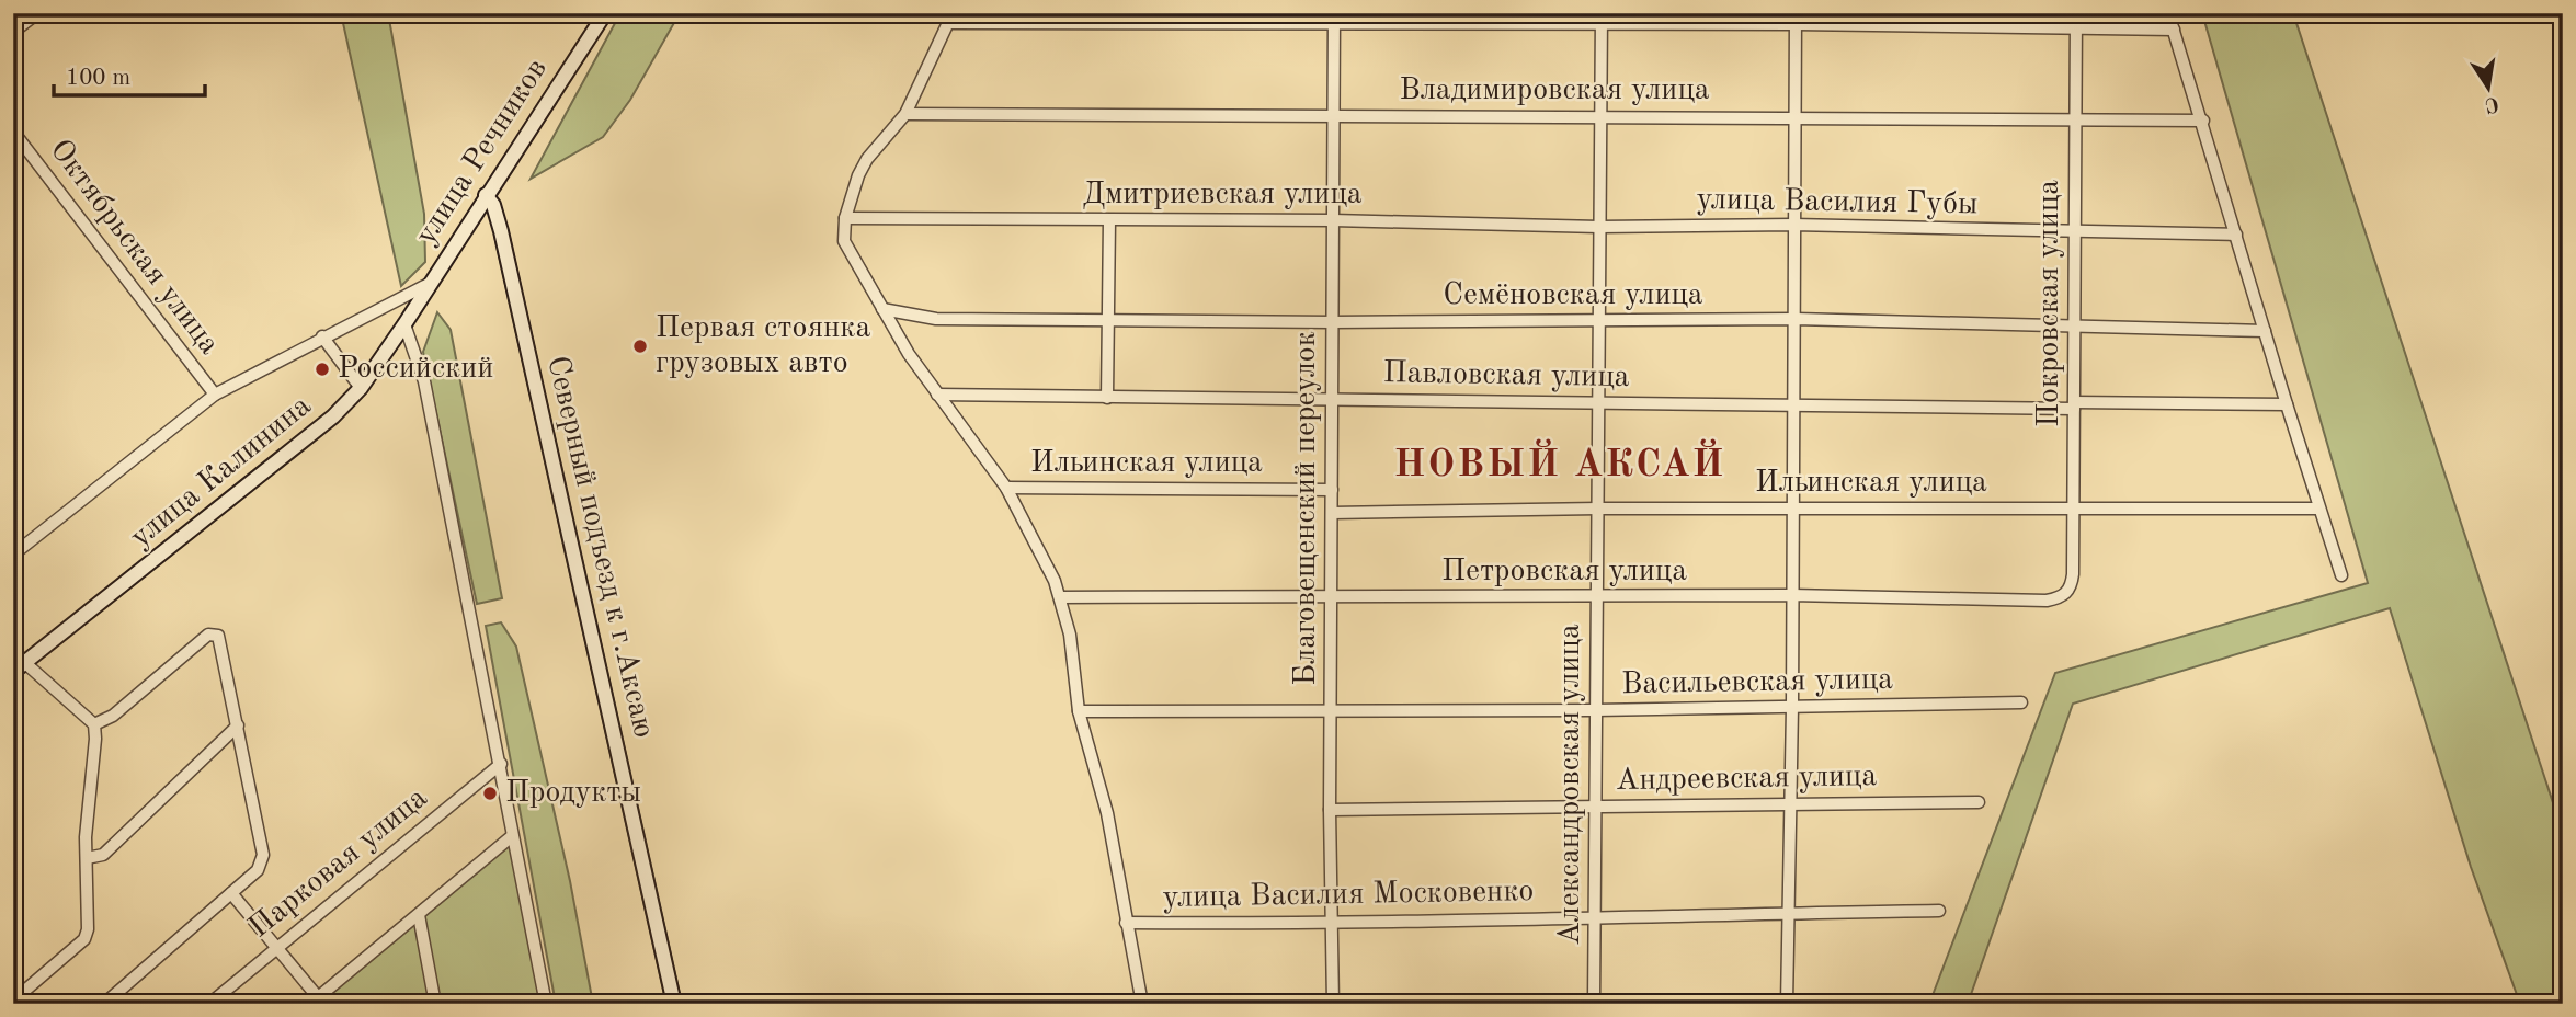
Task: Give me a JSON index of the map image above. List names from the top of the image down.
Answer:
{
  "streets": {
    "street": [
      "Владимировская улица",
      "улица Речников",
      "Дмитриевская улица",
      "улица Василия Губы",
      "Октябрьская улица",
      "Семёновская улица",
      "Покровская улица",
      "Павловская улица",
      "Ильинская улица",
      "улица Калинина",
      "Благовещенский переулок",
      "Северный подъезд к г.Аксаю",
      "Петровская улица",
      "Васильевская улица",
      "Андреевская улица",
      "Александровская улица",
      "Парковая улица",
      "улица Василия Московенко"
    ]
  },
  "crossings": [
    ["Владимировская улица", "Покровская улица"],
    ["Владимировская улица", "Благовещенский переулок"],
    ["Владимировская улица", "Александровская улица"],
    ["улица Речников", "улица Калинина"],
    ["улица Речников", "Северный подъезд к г.Аксаю"],
    ["Дмитриевская улица", "улица Василия Губы"],
    ["Дмитриевская улица", "Благовещенский переулок"],
    ["Дмитриевская улица", "Александровская улица"],
    ["улица Василия Губы", "Покровская улица"],
    ["улица Василия Губы", "Александровская улица"],
    ["Семёновская улица", "Покровская улица"],
    ["Семёновская улица", "Благовещенский переулок"],
    ["Семёновская улица", "Александровская улица"],
    ["Покровская улица", "Павловская улица"],
    ["Покровская улица", "Ильинская улица"],
    ["Покровская улица", "Петровская улица"],
    ["Павловская улица", "Благовещенский переулок"],
    ["Павловская улица", "Александровская улица"],
    ["Ильинская улица", "Благовещенский переулок"],
    ["Ильинская улица", "Александровская улица"],
    ["Благовещенский переулок", "Петровская улица"],
    ["Благовещенский переулок", "Васильевская улица"],
    ["Благовещенский переулок", "Андреевская улица"],
    ["Благовещенский переулок", "улица Василия Московенко"],
    ["Петровская улица", "Александровская улица"],
    ["Васильевская улица", "Александровская улица"],
    ["Андреевская улица", "Александровская улица"],
    ["Александровская улица", "улица Василия Московенко"]
  ],
  "districts": ["НОВЫЙ АКСАЙ"],
  "places": ["Первая стоянка грузовых авто", "Российский", "Продукты"],
  "scale_bar": "100 m",
  "north": "bottom"
}
